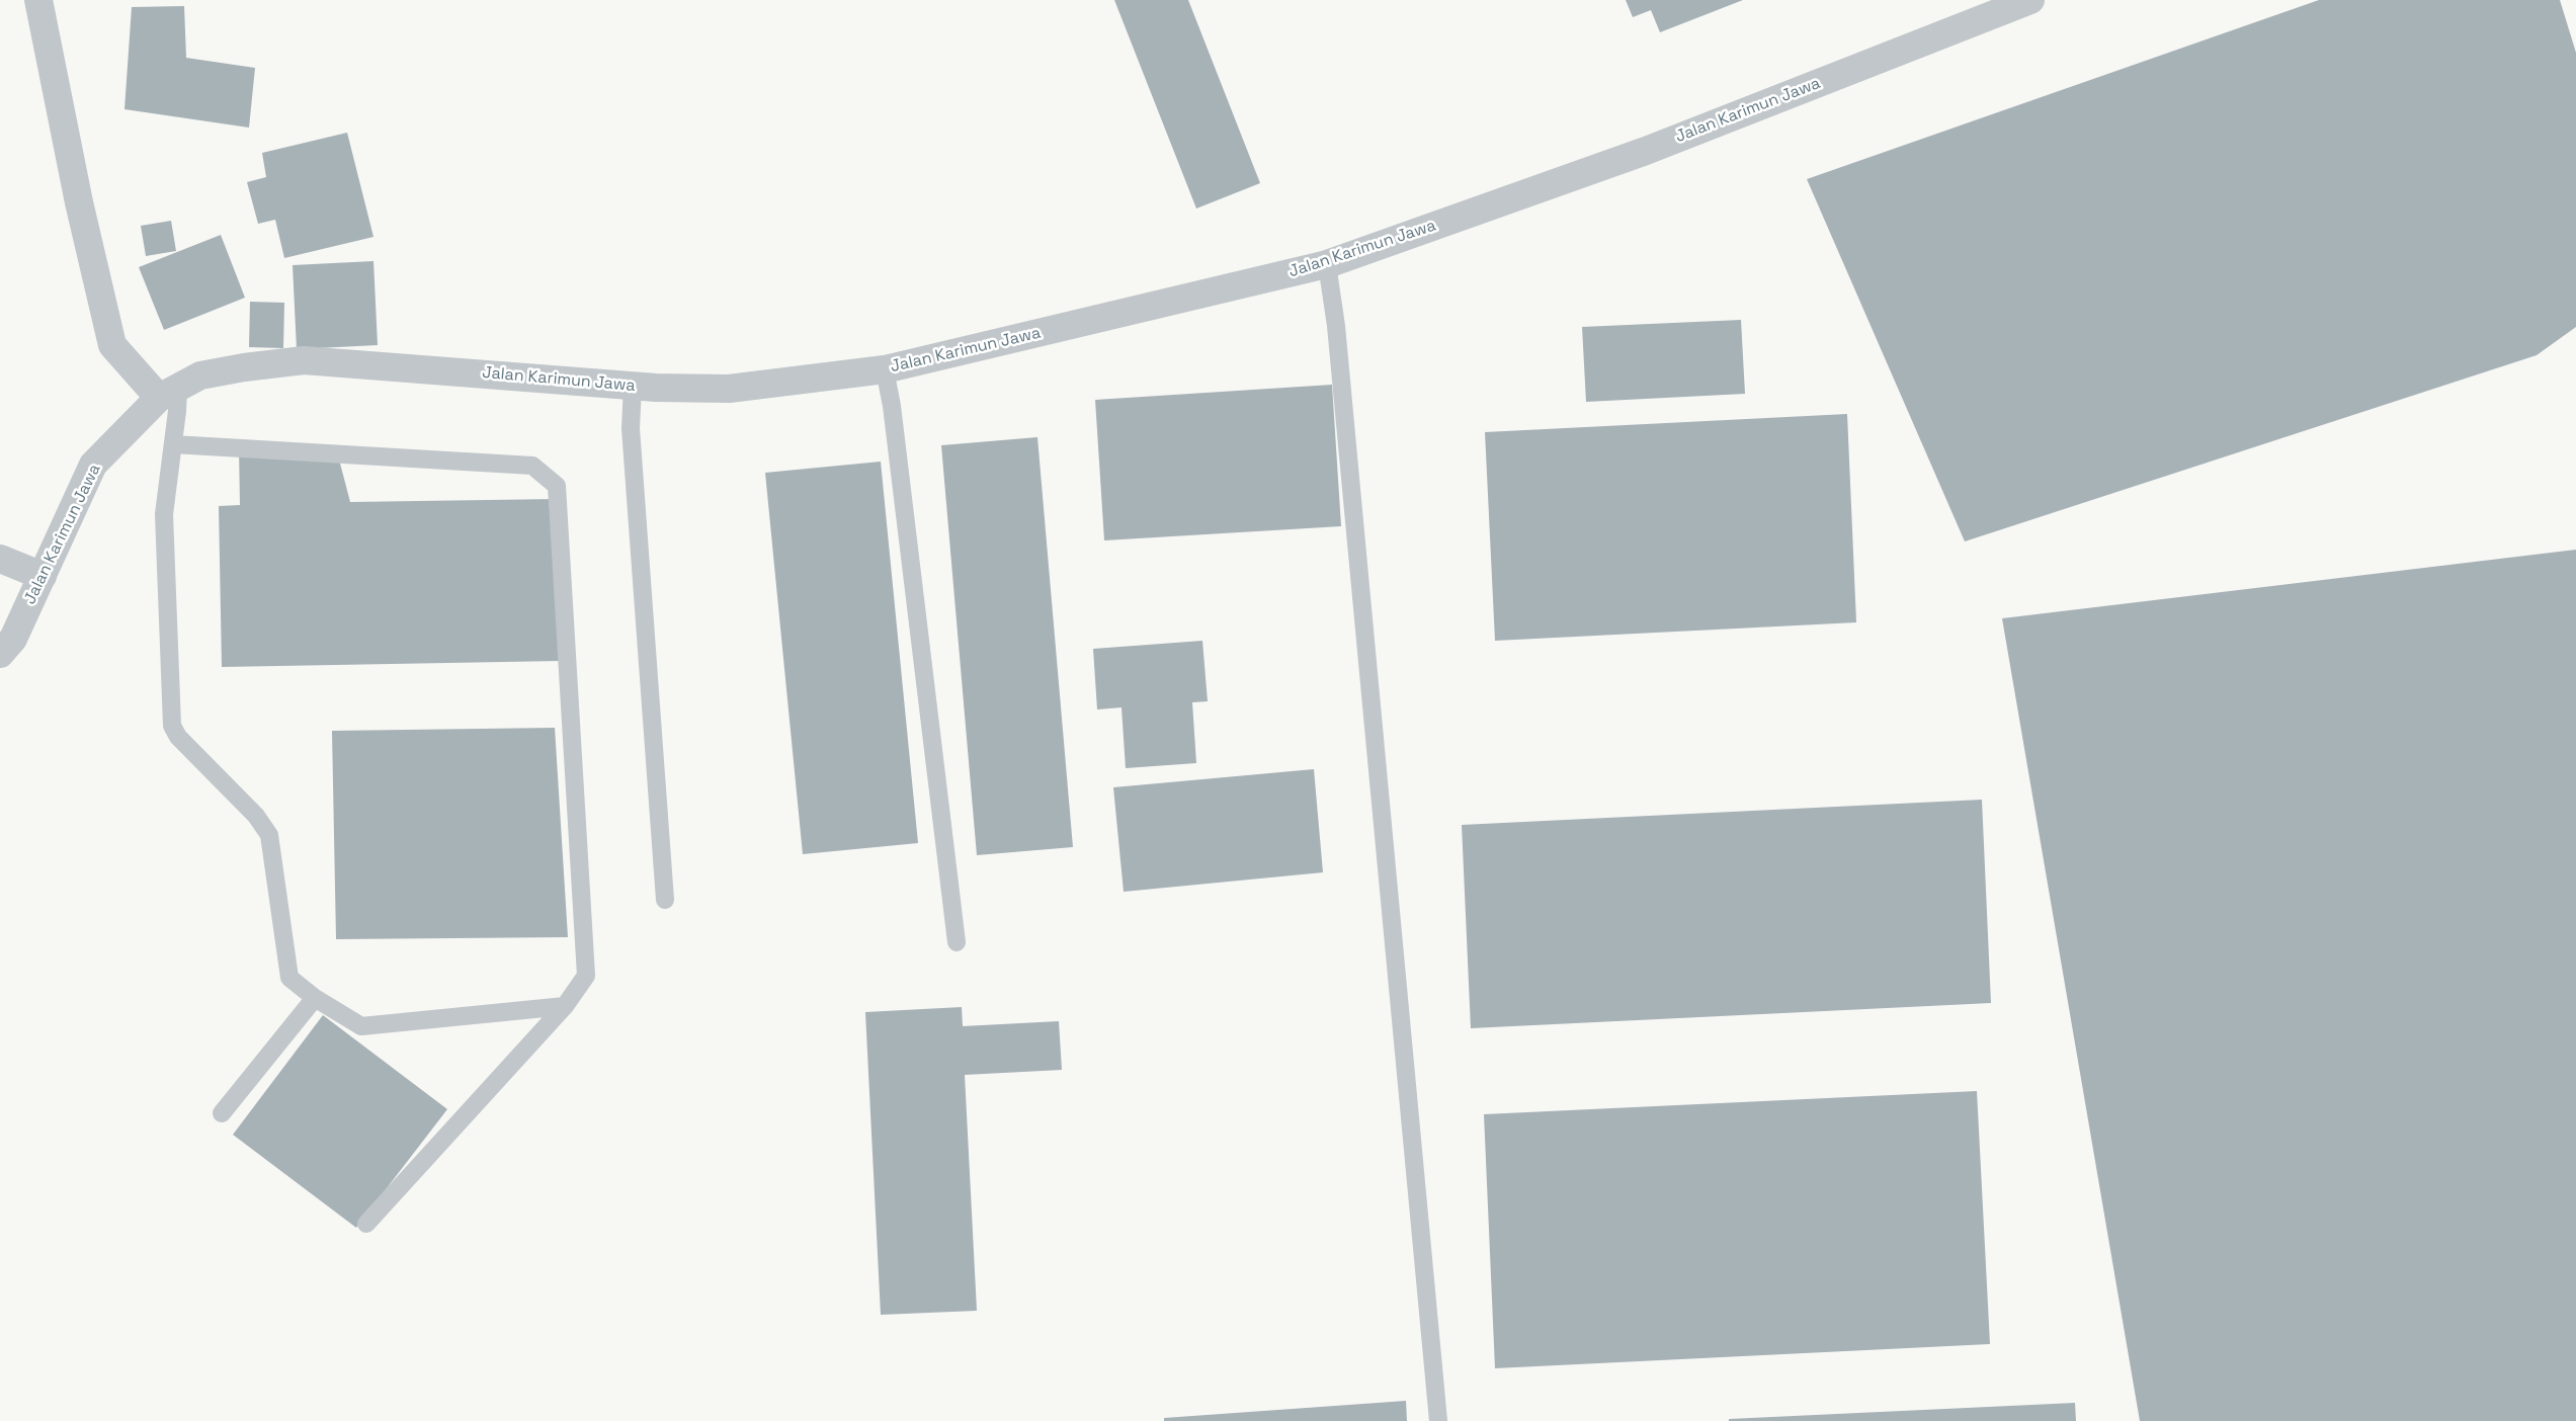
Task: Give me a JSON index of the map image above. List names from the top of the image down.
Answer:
{
  "streets": {
    "street": ["Jalan Karimun Jawa"]
  }
}
